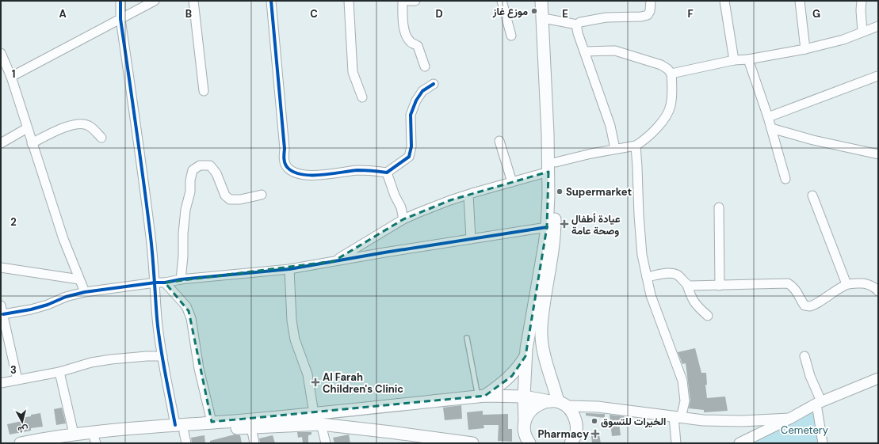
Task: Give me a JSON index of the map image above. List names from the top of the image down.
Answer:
{
  "parks": ["Cemetery"],
  "places": {
    "other": ["موزع غاز", "Supermarket", "الخيرات للتسوق"],
    "health": ["عيادة أطفال وصحة عامة", "Al Farah Children's Clinic", "Pharmacy"]
  },
  "north": "bottom",
  "grid": {
    "columns": [
      "A",
      "B",
      "C",
      "D",
      "E",
      "F",
      "G"
    ],
    "rows": ["1", "2", "3"]
  }
}
